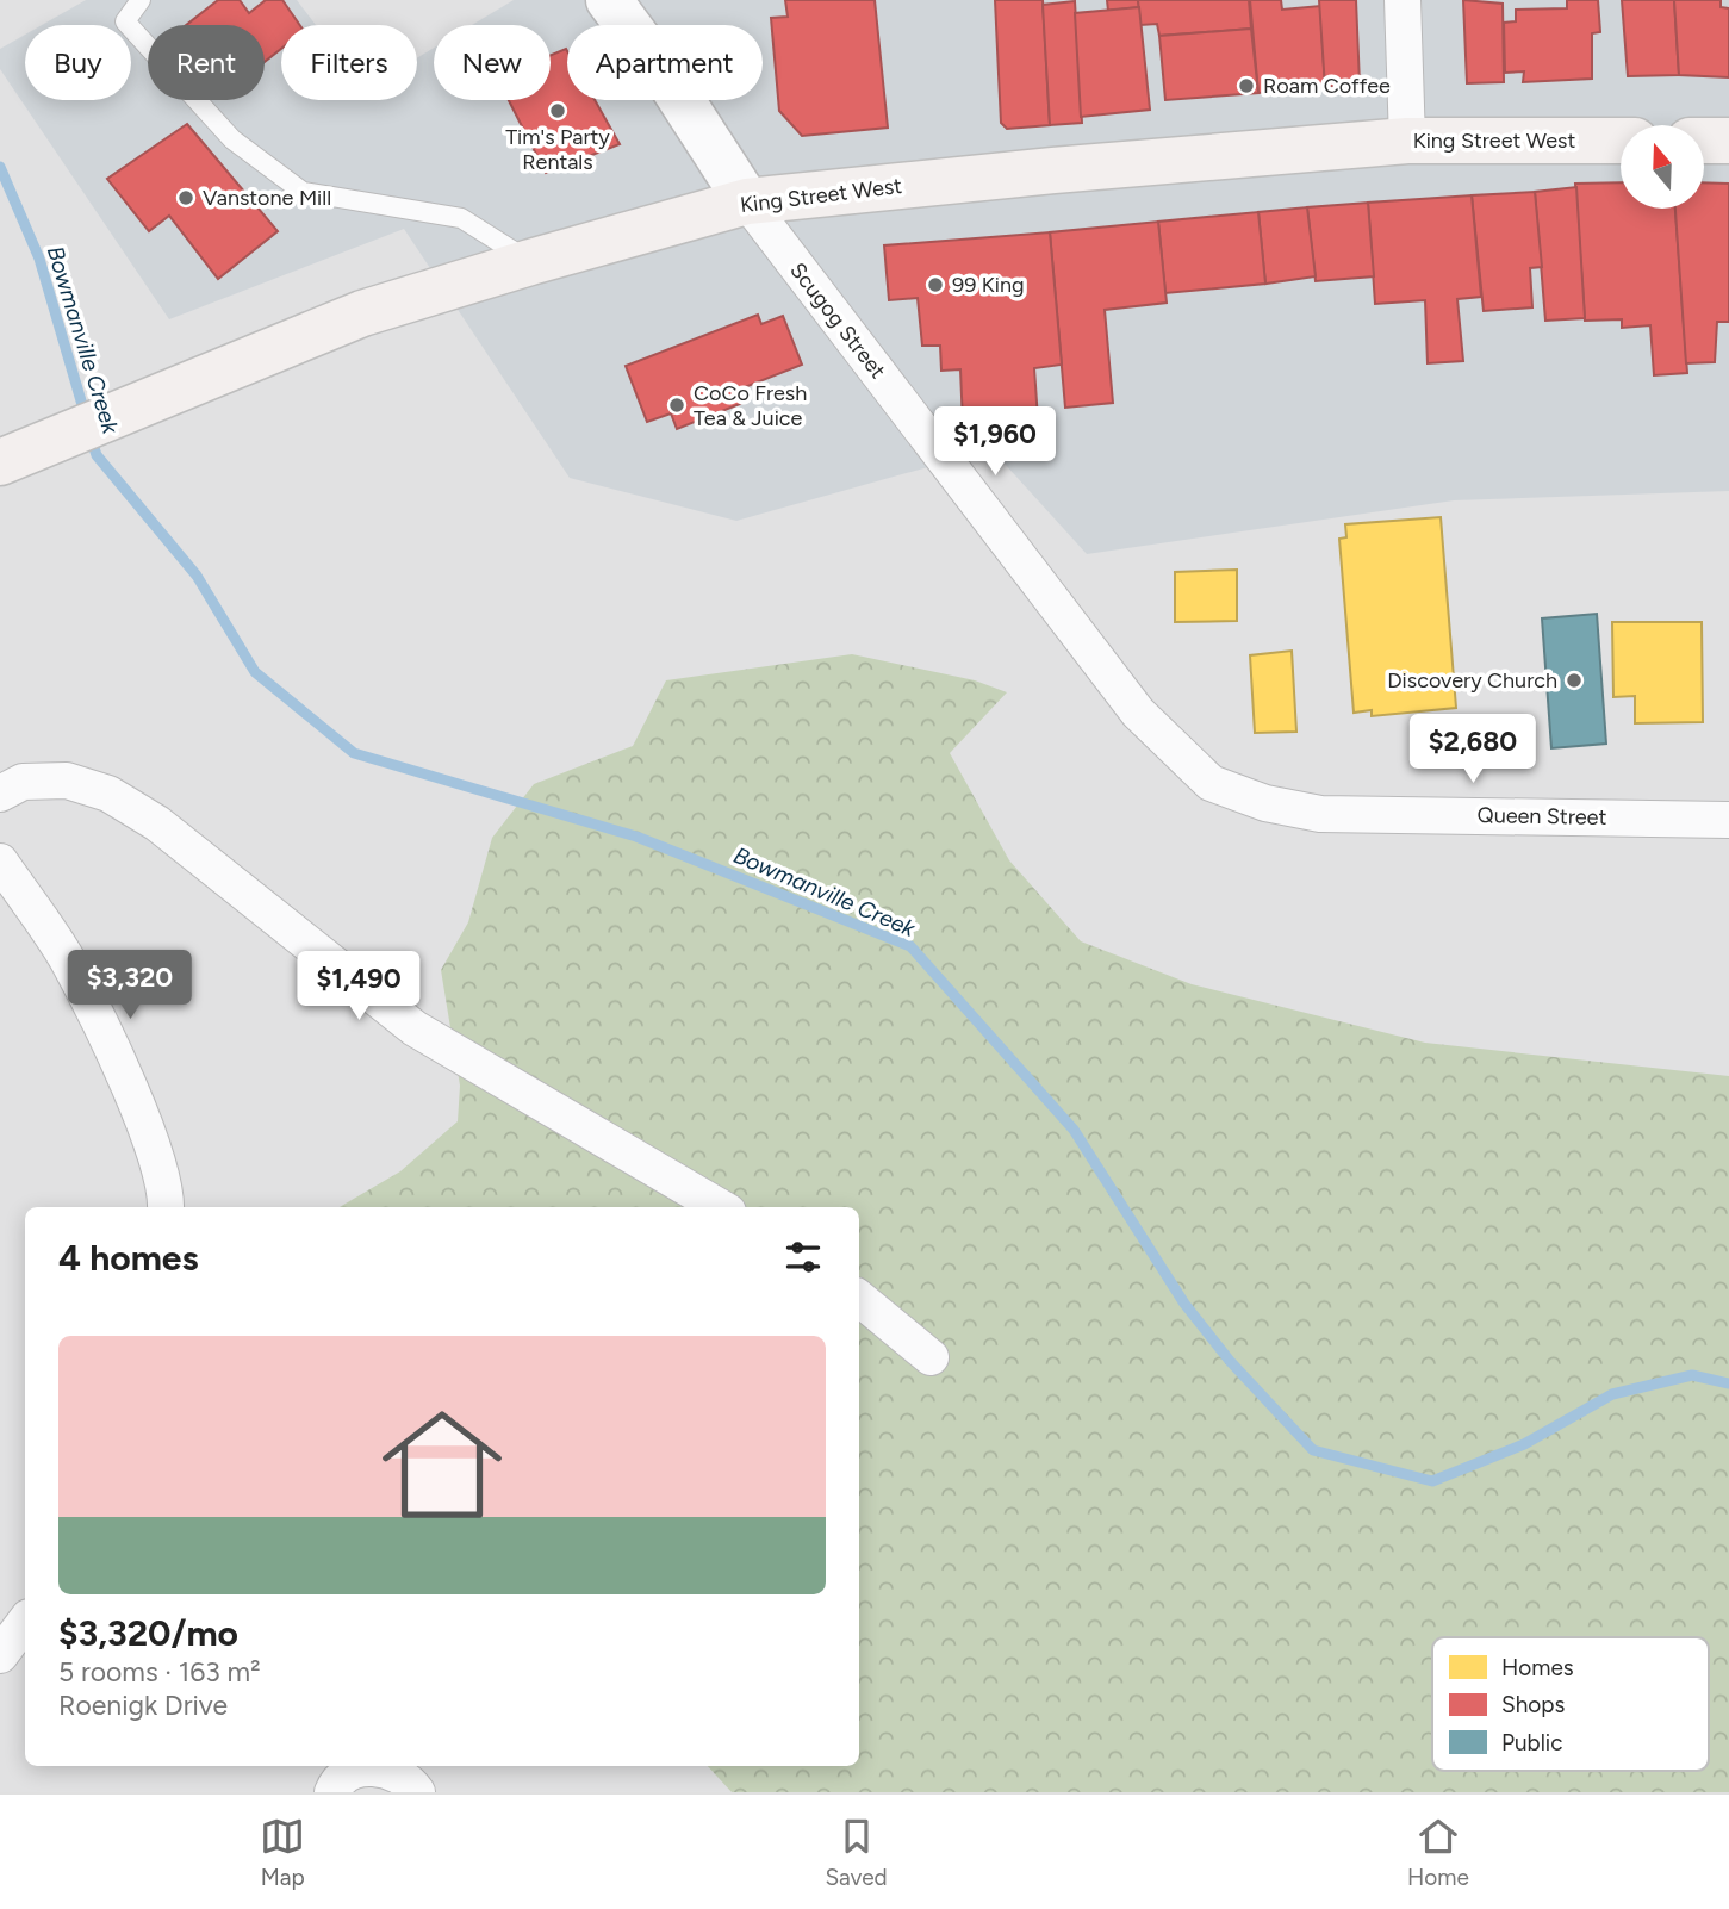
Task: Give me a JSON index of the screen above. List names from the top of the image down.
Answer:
{
  "streets": {
    "main road": ["King Street West"],
    "street": ["Scugog Street", "Queen Street"]
  },
  "crossings": [
    ["King Street West", "Scugog Street"],
    ["Scugog Street", "Queen Street"]
  ],
  "water": ["Bowmanville Creek"],
  "places": [
    "Roam Coffee",
    "Tim's Party Rentals",
    "Vanstone Mill",
    "99 King",
    "CoCo Fresh Tea & Juice",
    "Discovery Church"
  ],
  "legend": ["Homes", "Shops", "Public"],
  "north": "top",
  "page": {
    "chip": [
      "Buy",
      "Rent",
      "Filters",
      "New",
      "Apartment"
    ],
    "price": [
      "$1,960",
      "$2,680",
      "$3,320",
      "$1,490"
    ],
    "heading": "4 homes",
    "list": [
      {
        "name": "$3,320/mo",
        "note": "5 rooms · 163 m² · Roenigk Drive"
      }
    ],
    "tabs": ["Map", "Saved", "Home"]
  }
}
